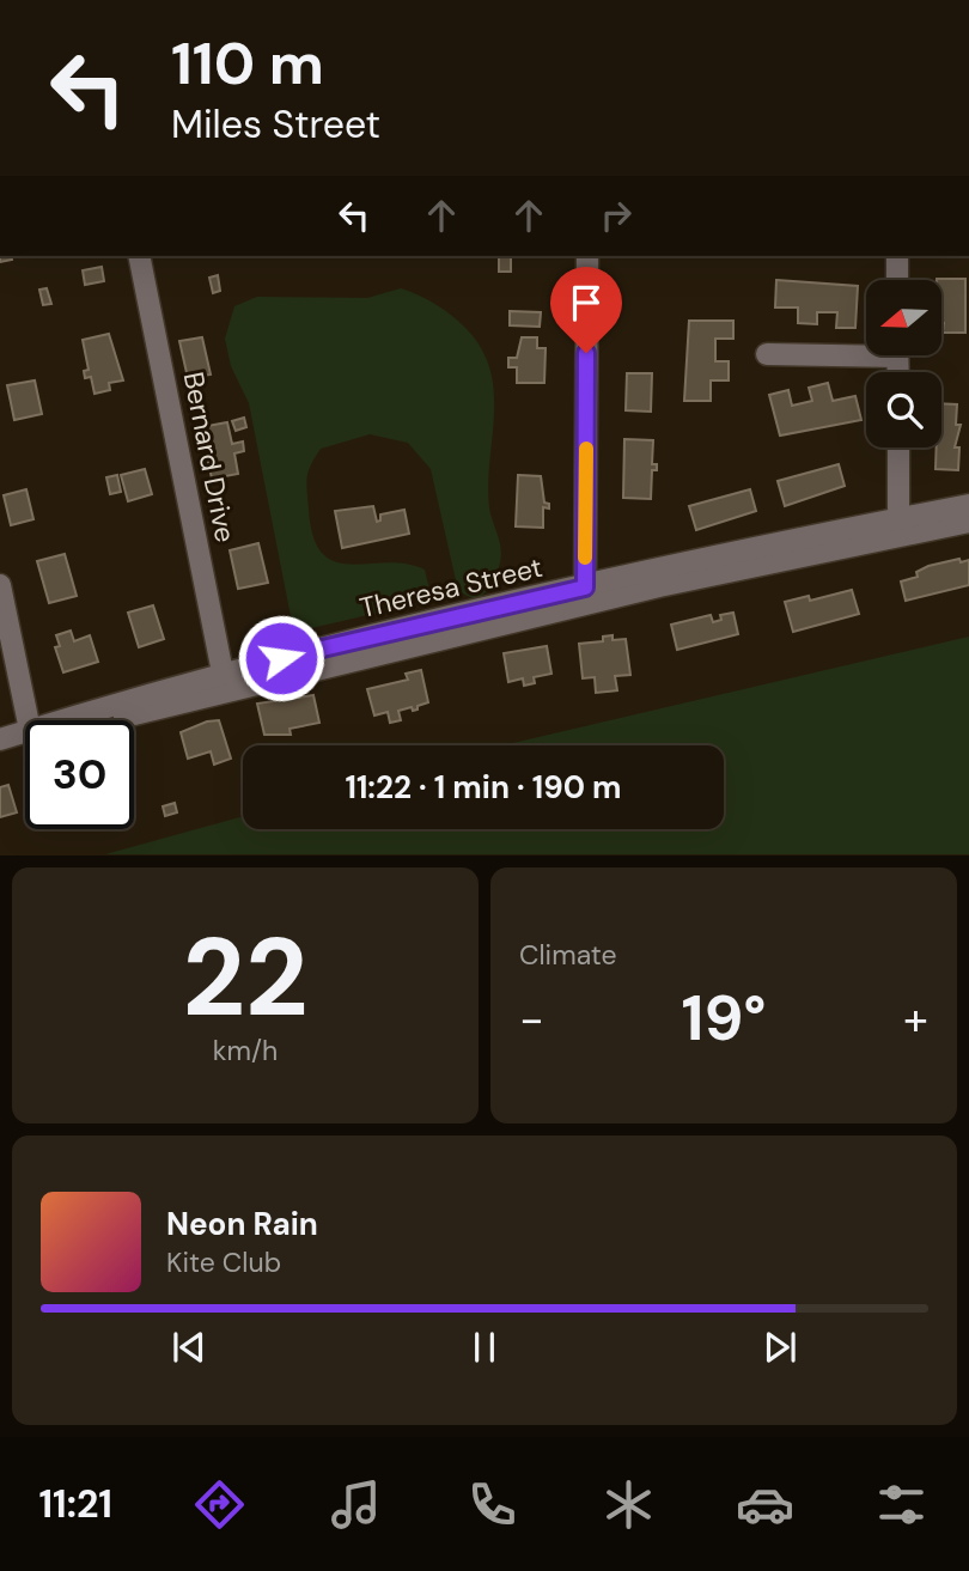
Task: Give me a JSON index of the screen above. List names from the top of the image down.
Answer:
{
  "streets": {
    "street": ["Bernard Drive", "Theresa Street"]
  },
  "crossings": [
    ["Bernard Drive", "Theresa Street"]
  ],
  "north": "left",
  "page": {
    "turn": ["110 m", "Miles Street"],
    "limit": "30",
    "trip": "11:22 · 1 min · 190 m",
    "tile": [
      ["22", "km/h"],
      "Climate"
    ],
    "heat": ["−", "19°", "+"],
    "song": ["Neon Rain", "Kite Club"],
    "tabs": "11:21"
  }
}
